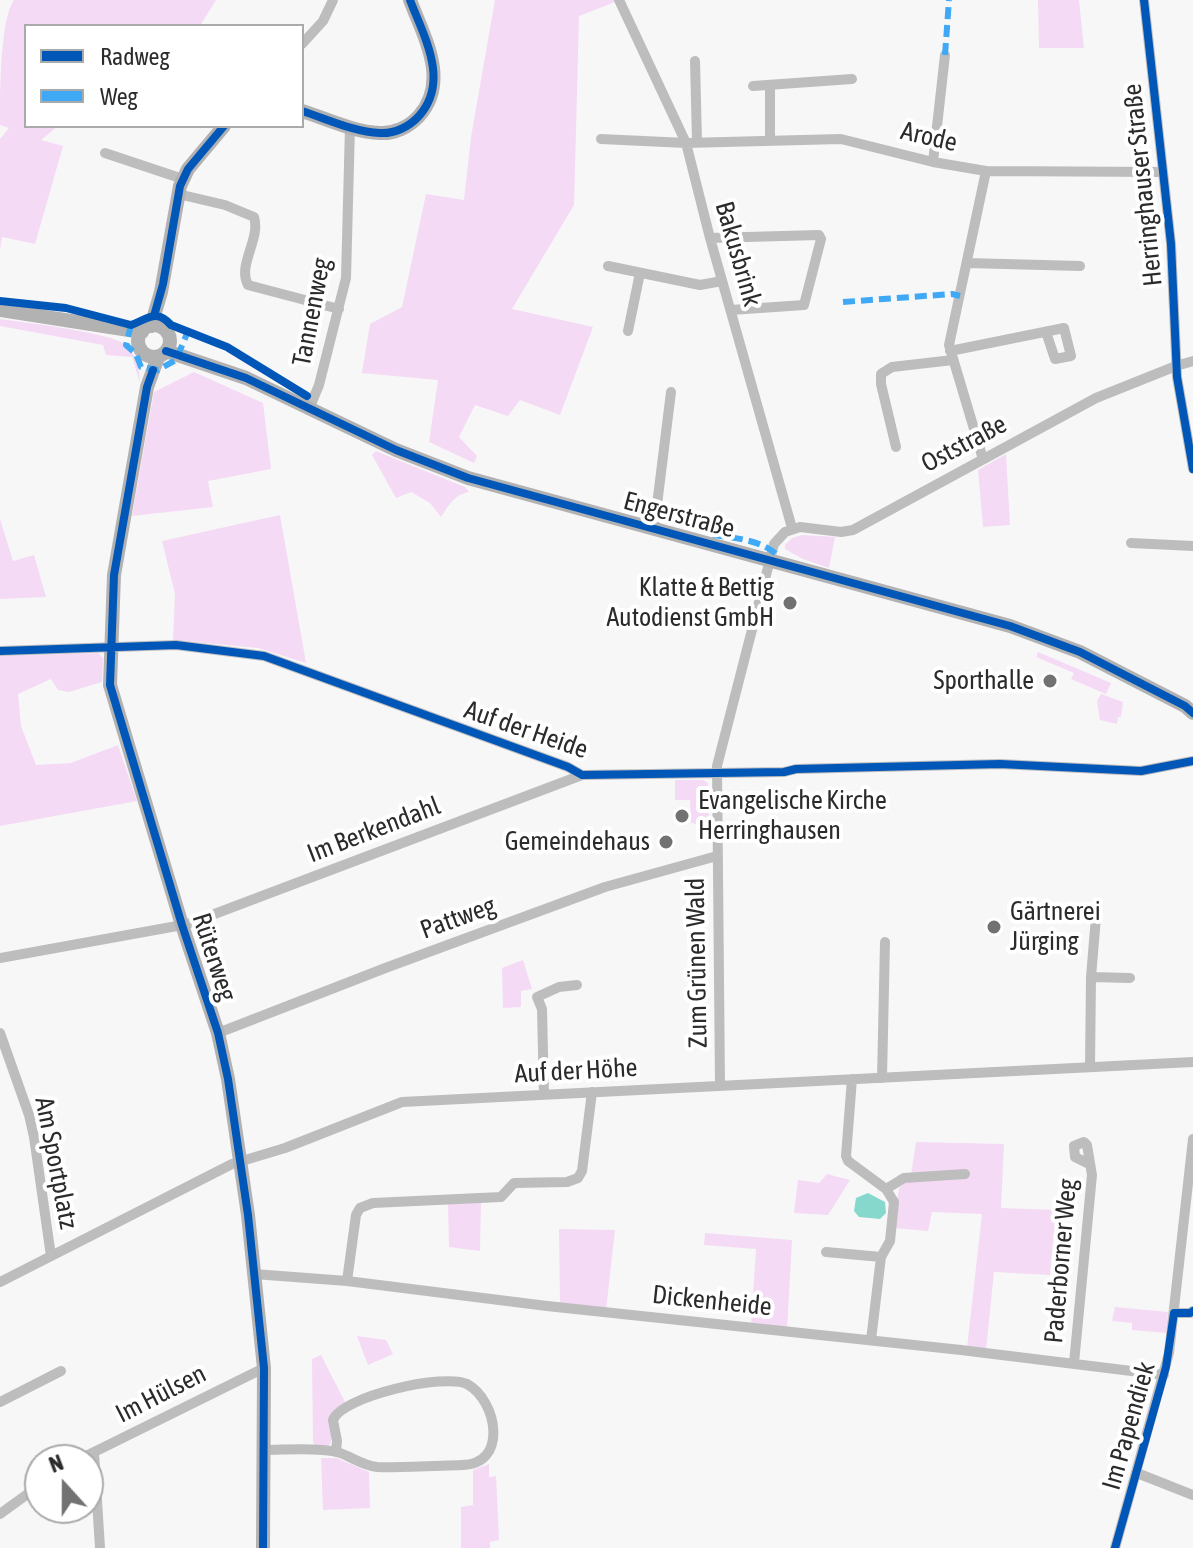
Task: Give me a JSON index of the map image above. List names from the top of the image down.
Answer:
{
  "streets": {
    "street": [
      "Arode",
      "Herringhauser Straße",
      "Bakusbrink",
      "Tannenweg",
      "Oststraße",
      "Engerstraße",
      "Auf der Heide",
      "Im Berkendahl",
      "Pattweg",
      "Rüterweg",
      "Zum Grünen Wald",
      "Auf der Höhe",
      "Am Sportplatz",
      "Paderborner Weg",
      "Dickenheide",
      "Im Hülsen",
      "Im Papendiek"
    ]
  },
  "crossings": [
    ["Arode", "Herringhauser Straße"],
    ["Arode", "Bakusbrink"],
    ["Herringhauser Straße", "Oststraße"],
    ["Bakusbrink", "Oststraße"],
    ["Tannenweg", "Engerstraße"],
    ["Engerstraße", "Rüterweg"],
    ["Engerstraße", "Zum Grünen Wald"],
    ["Auf der Heide", "Im Berkendahl"],
    ["Auf der Heide", "Rüterweg"],
    ["Auf der Heide", "Zum Grünen Wald"],
    ["Im Berkendahl", "Rüterweg"],
    ["Pattweg", "Rüterweg"],
    ["Pattweg", "Zum Grünen Wald"],
    ["Rüterweg", "Auf der Höhe"],
    ["Rüterweg", "Dickenheide"],
    ["Rüterweg", "Im Hülsen"],
    ["Zum Grünen Wald", "Auf der Höhe"],
    ["Auf der Höhe", "Am Sportplatz"],
    ["Paderborner Weg", "Dickenheide"],
    ["Dickenheide", "Im Papendiek"]
  ],
  "places": [
    "Klatte & Bettig Autodienst GmbH",
    "Sporthalle",
    "Evangelische Kirche Herringhausen",
    "Gemeindehaus",
    "Gärtnerei Jürging"
  ],
  "legend": ["Radweg", "Weg"],
  "north": "top"
}
